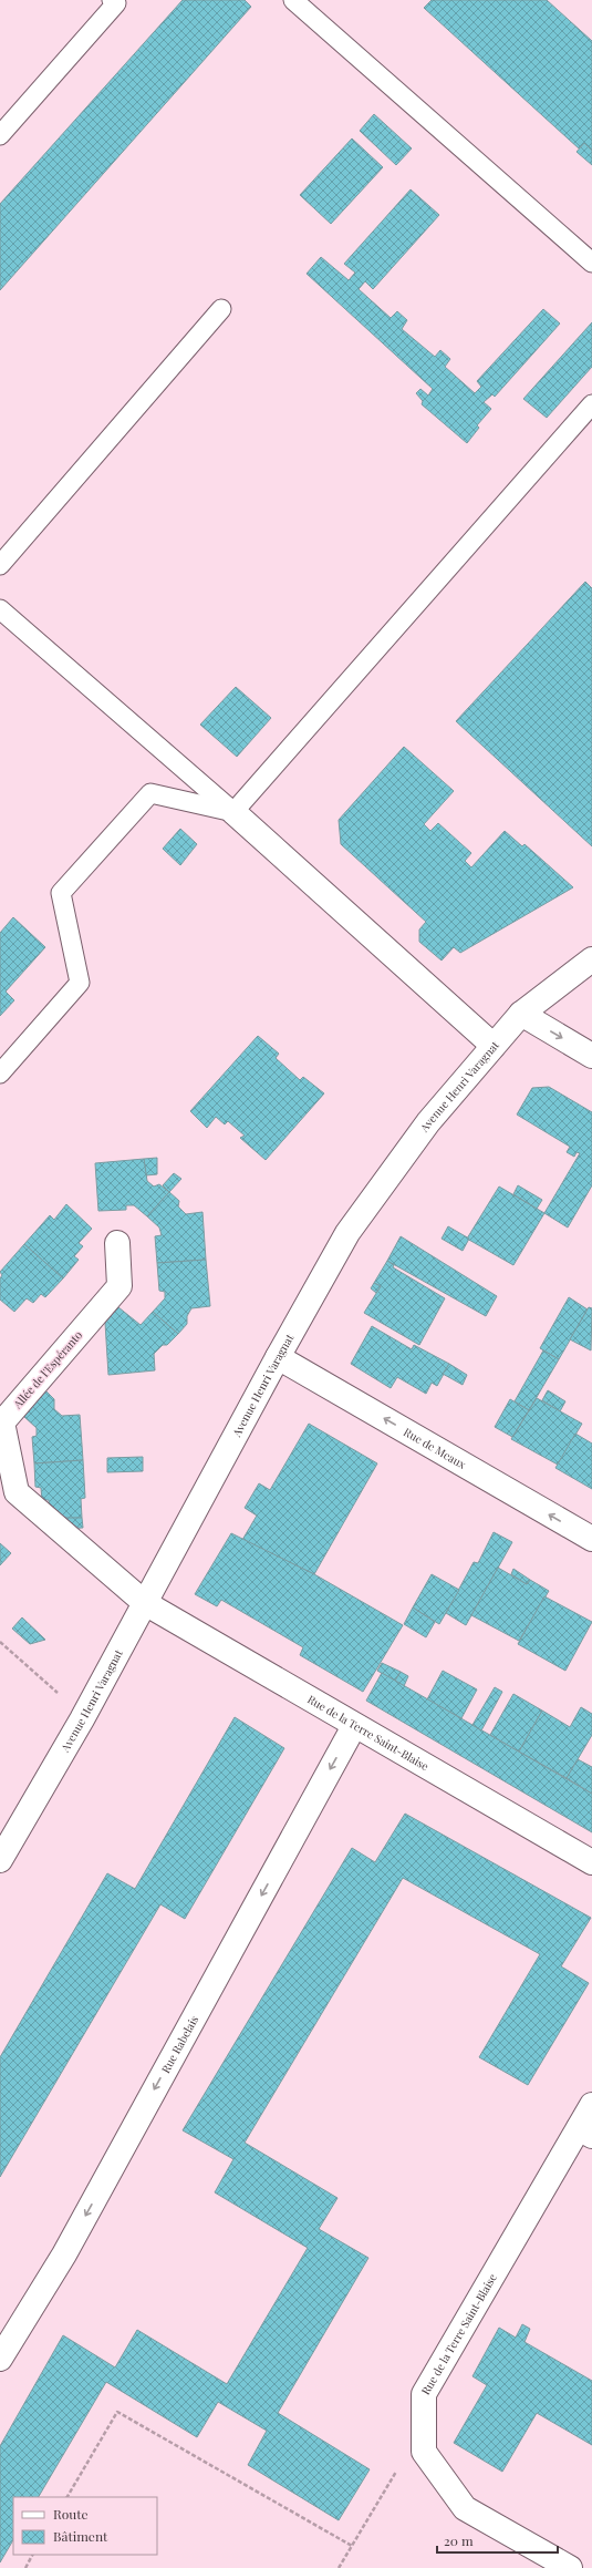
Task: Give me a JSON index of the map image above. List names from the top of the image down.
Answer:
{
  "streets": {
    "street": [
      "Avenue Henri Varagnat",
      "Allée de l'Espéranto",
      "Rue de Meaux",
      "Rue de la Terre Saint-Blaise",
      "Rue Rabelais"
    ]
  },
  "crossings": [
    ["Avenue Henri Varagnat", "Allée de l'Espéranto"],
    ["Avenue Henri Varagnat", "Rue de Meaux"],
    ["Avenue Henri Varagnat", "Rue de la Terre Saint-Blaise"],
    ["Allée de l'Espéranto", "Rue de la Terre Saint-Blaise"],
    ["Rue de la Terre Saint-Blaise", "Rue Rabelais"]
  ],
  "one_way": ["Rue de Meaux", "Rue Rabelais"],
  "legend": ["Route", "Bâtiment"],
  "scale_bar": "20 m"
}
